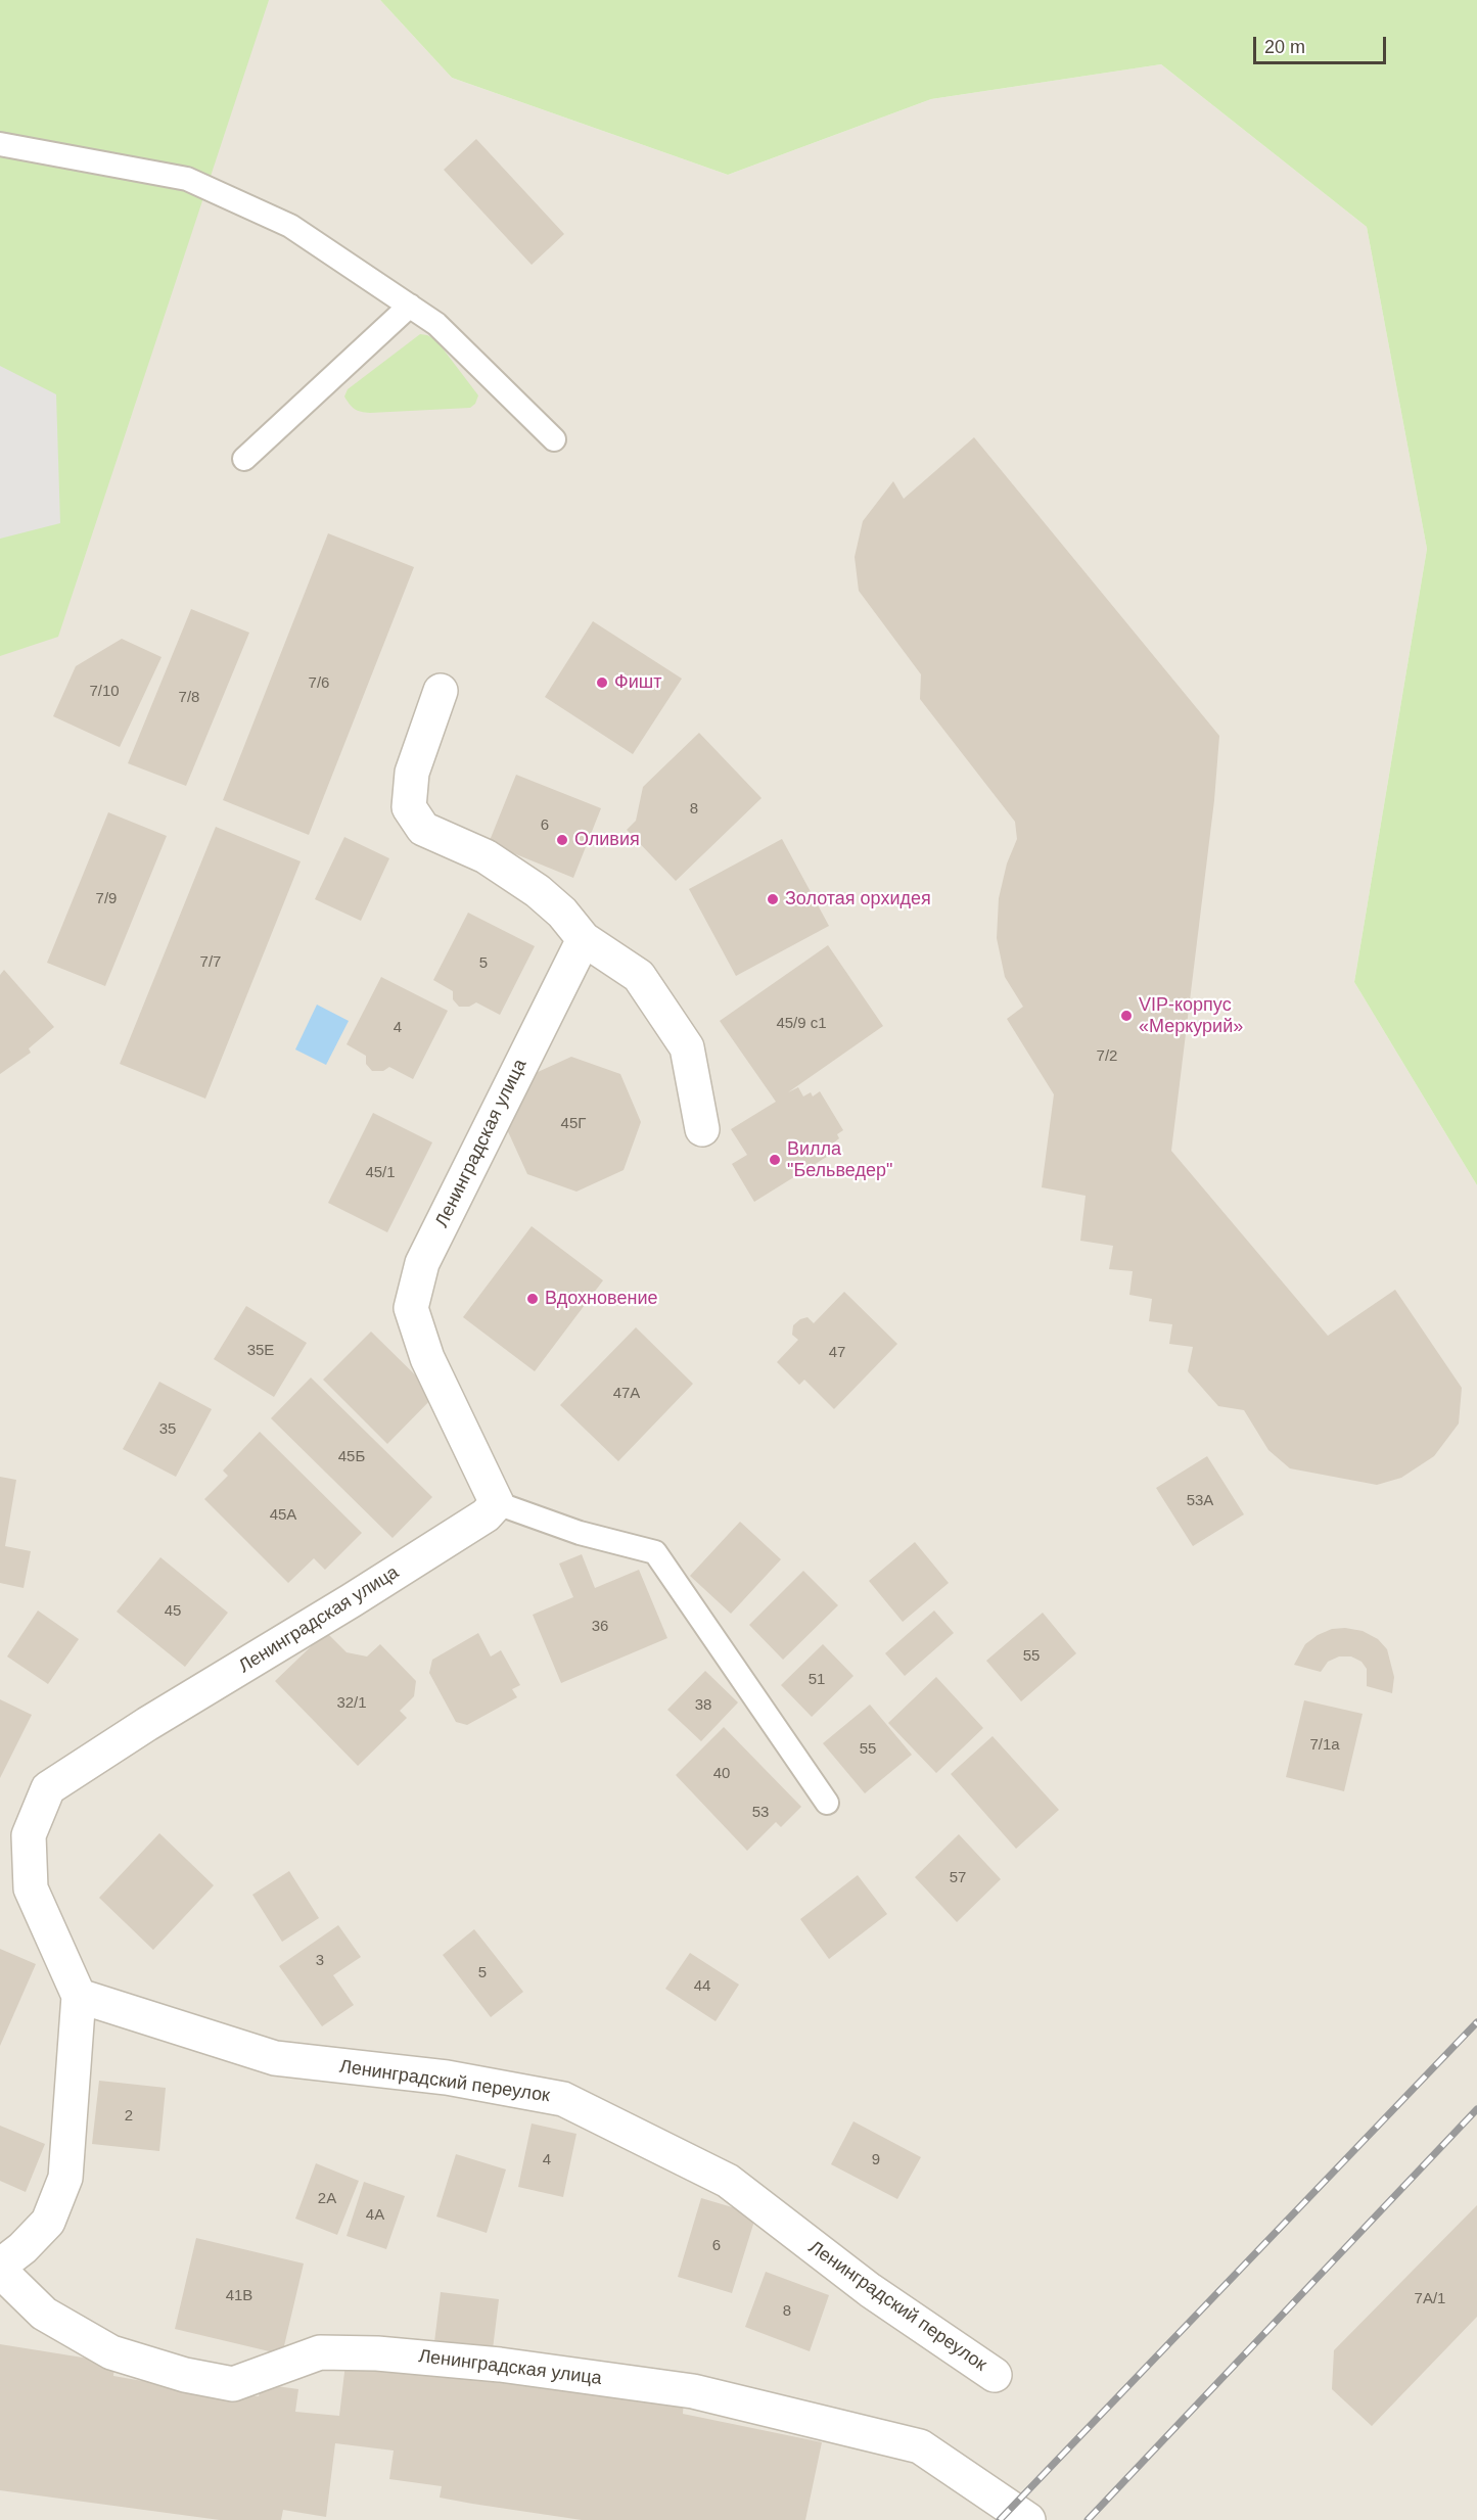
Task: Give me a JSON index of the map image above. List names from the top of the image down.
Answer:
{
  "streets": {
    "street": ["Ленинградская улица", "Ленинградский переулок"]
  },
  "crossings": [
    ["Ленинградская улица", "Ленинградский переулок"]
  ],
  "places": [
    "Фишт",
    "Оливия",
    "Золотая орхидея",
    "VIP-корпус «Меркурий»",
    "Вилла \"Бельведер\"",
    "Вдохновение"
  ],
  "house_numbers": [
    "7/6",
    "7/10",
    "7/8",
    "8",
    "6",
    "7/9",
    "7/7",
    "5",
    "45/9 с1",
    "4",
    "7/2",
    "45Г",
    "45/1",
    "35Е",
    "47",
    "47А",
    "35",
    "45Б",
    "53А",
    "45А",
    "45",
    "36",
    "55",
    "51",
    "32/1",
    "38",
    "7/1а",
    "55",
    "40",
    "53",
    "57",
    "3",
    "5",
    "44",
    "2",
    "4",
    "9",
    "2А",
    "4А",
    "6",
    "41В",
    "7А/1",
    "8"
  ],
  "scale_bar": "20 m"
}
